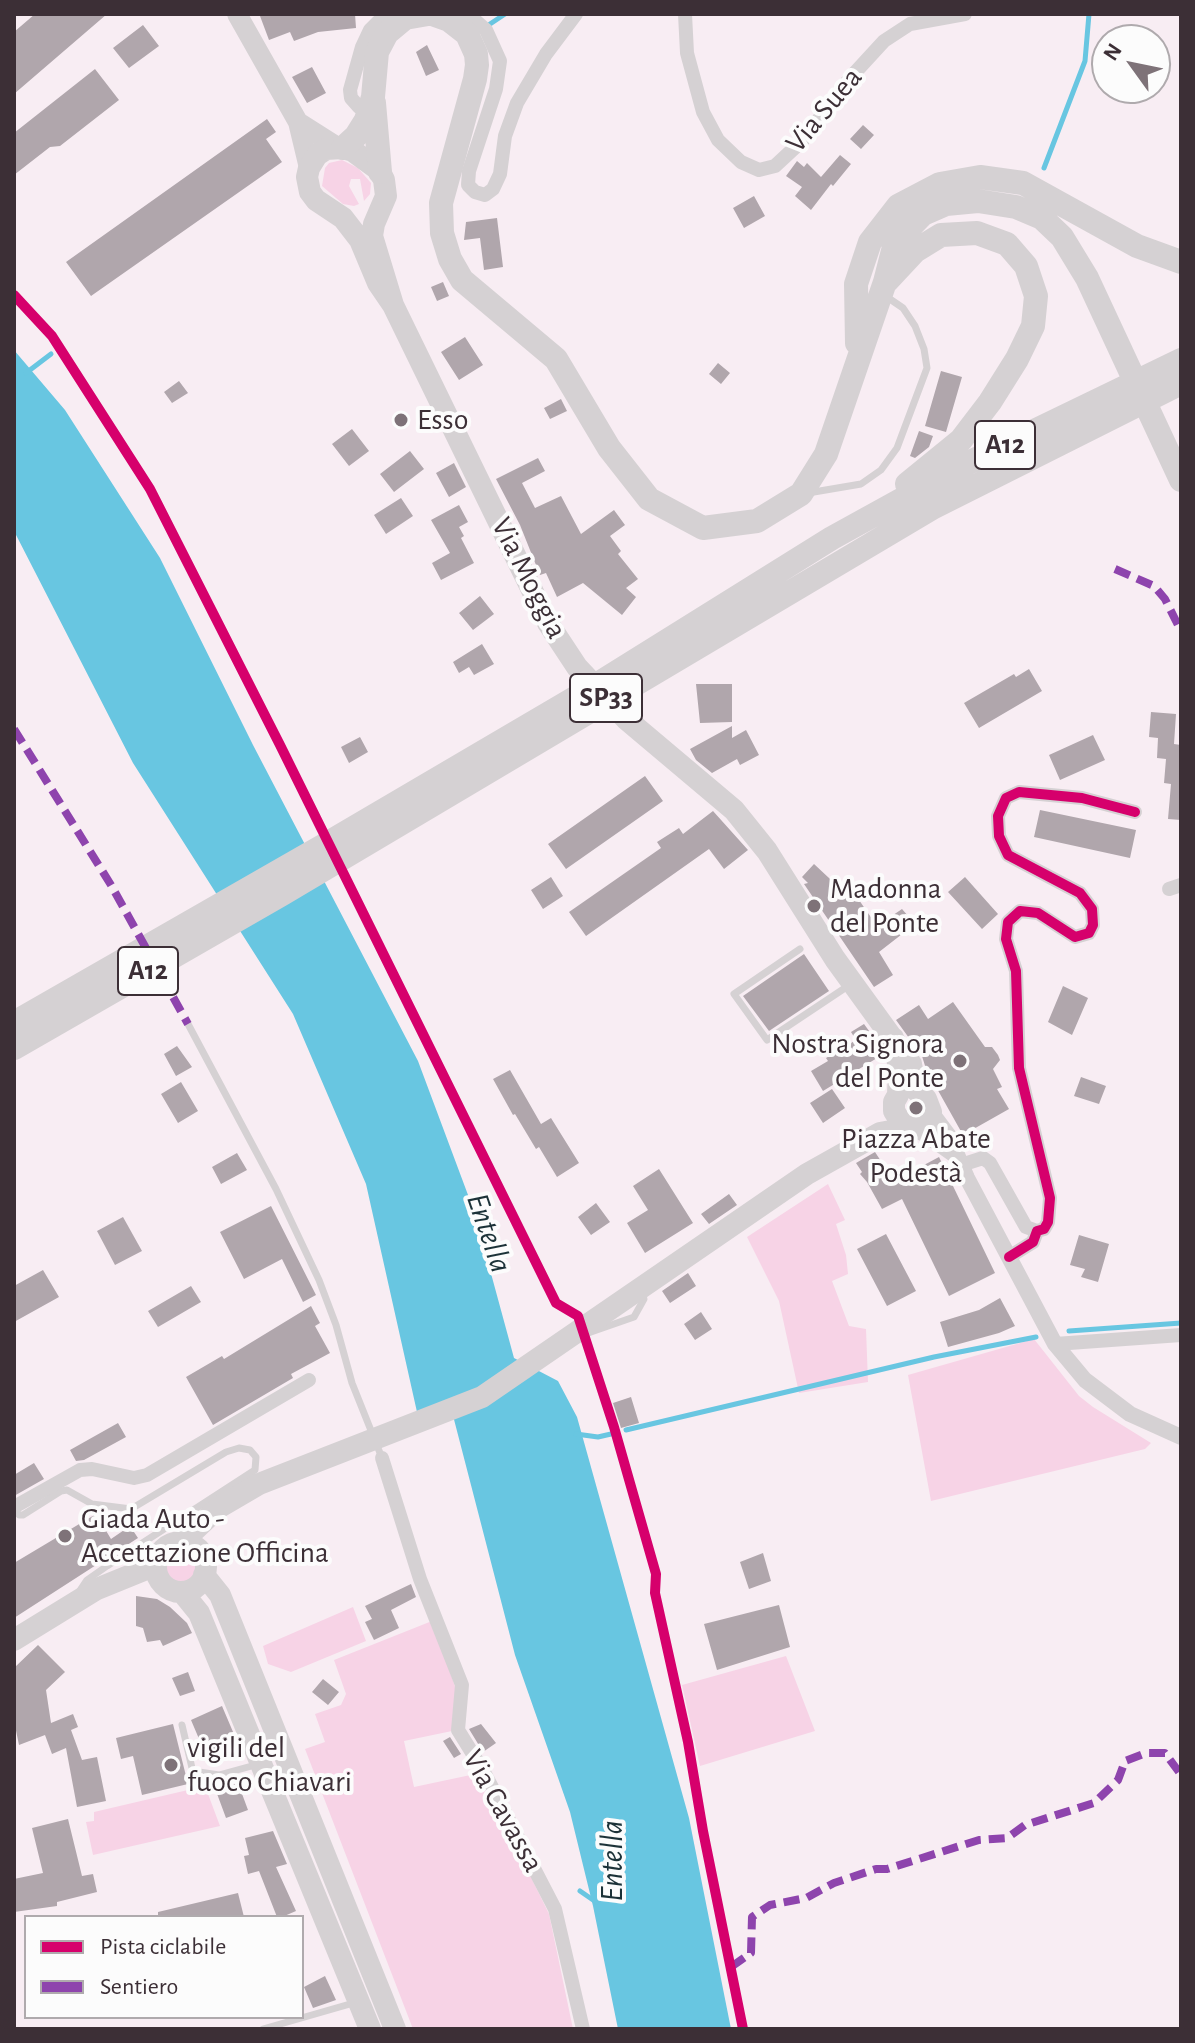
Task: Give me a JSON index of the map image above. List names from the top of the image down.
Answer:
{
  "streets": {
    "highway": ["A12"],
    "main road": ["Via Moggia", "SP33"],
    "street": ["Via Suea", "Via Cavassa"]
  },
  "crossings": [
    ["Via Moggia", "SP33"]
  ],
  "water": ["Entella"],
  "places": [
    "Esso",
    "Madonna del Ponte",
    "Nostra Signora del Ponte",
    "Piazza Abate Podestà",
    "Giada Auto - Accettazione Officina",
    "vigili del fuoco Chiavari"
  ],
  "legend": ["Pista ciclabile", "Sentiero"],
  "north": "top left"
}
